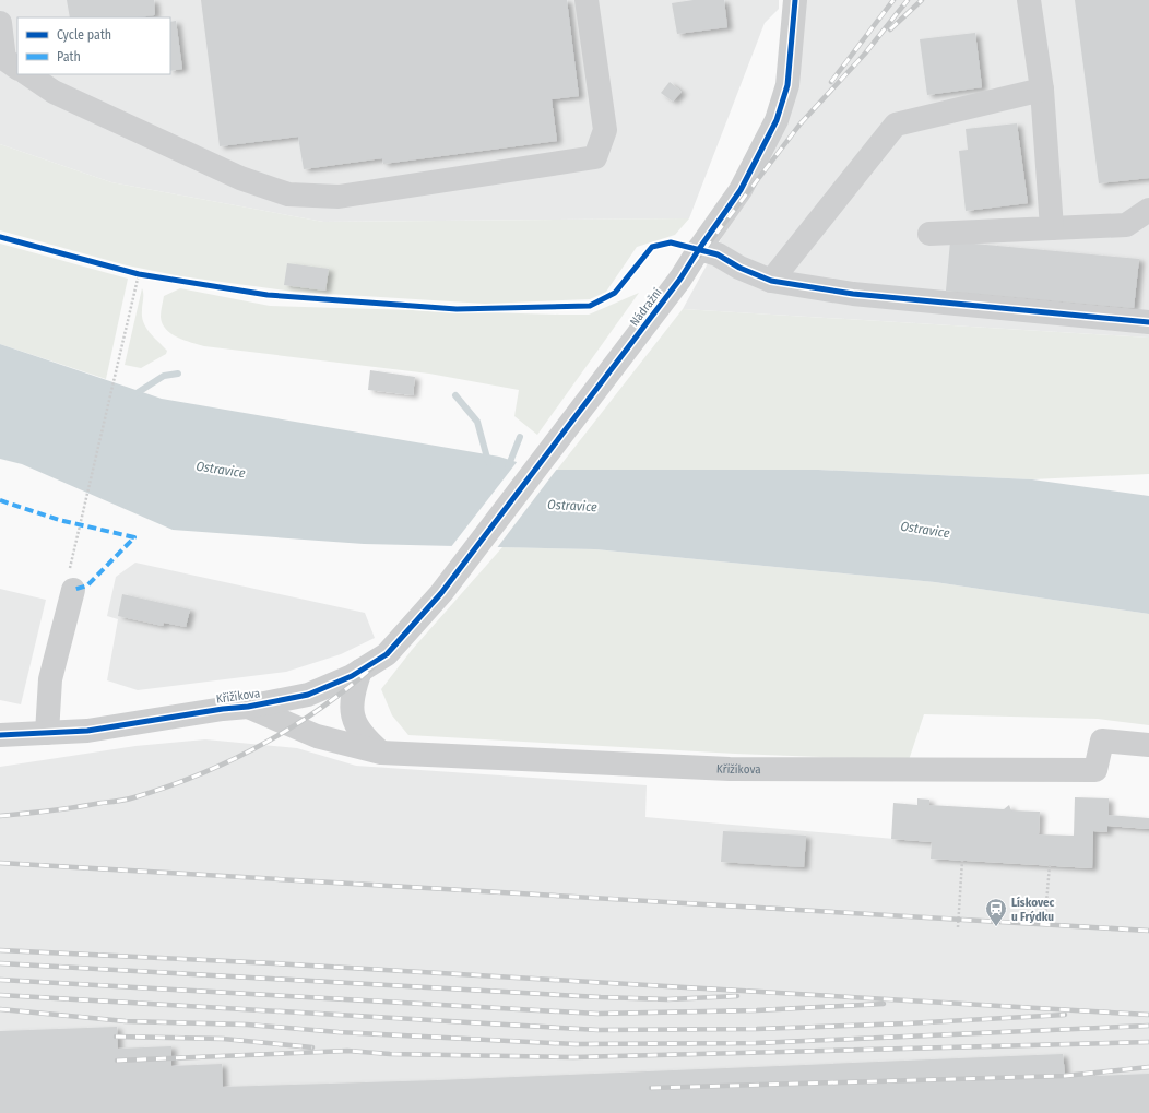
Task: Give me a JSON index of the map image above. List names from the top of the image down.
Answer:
{
  "streets": {
    "street": ["Nádražní", "Křižíkova"]
  },
  "crossings": [
    ["Nádražní", "Křižíkova"]
  ],
  "water": ["Ostravice"],
  "places": {
    "station": ["Lískovec u Frýdku"]
  },
  "legend": ["Cycle path", "Path"]
}
